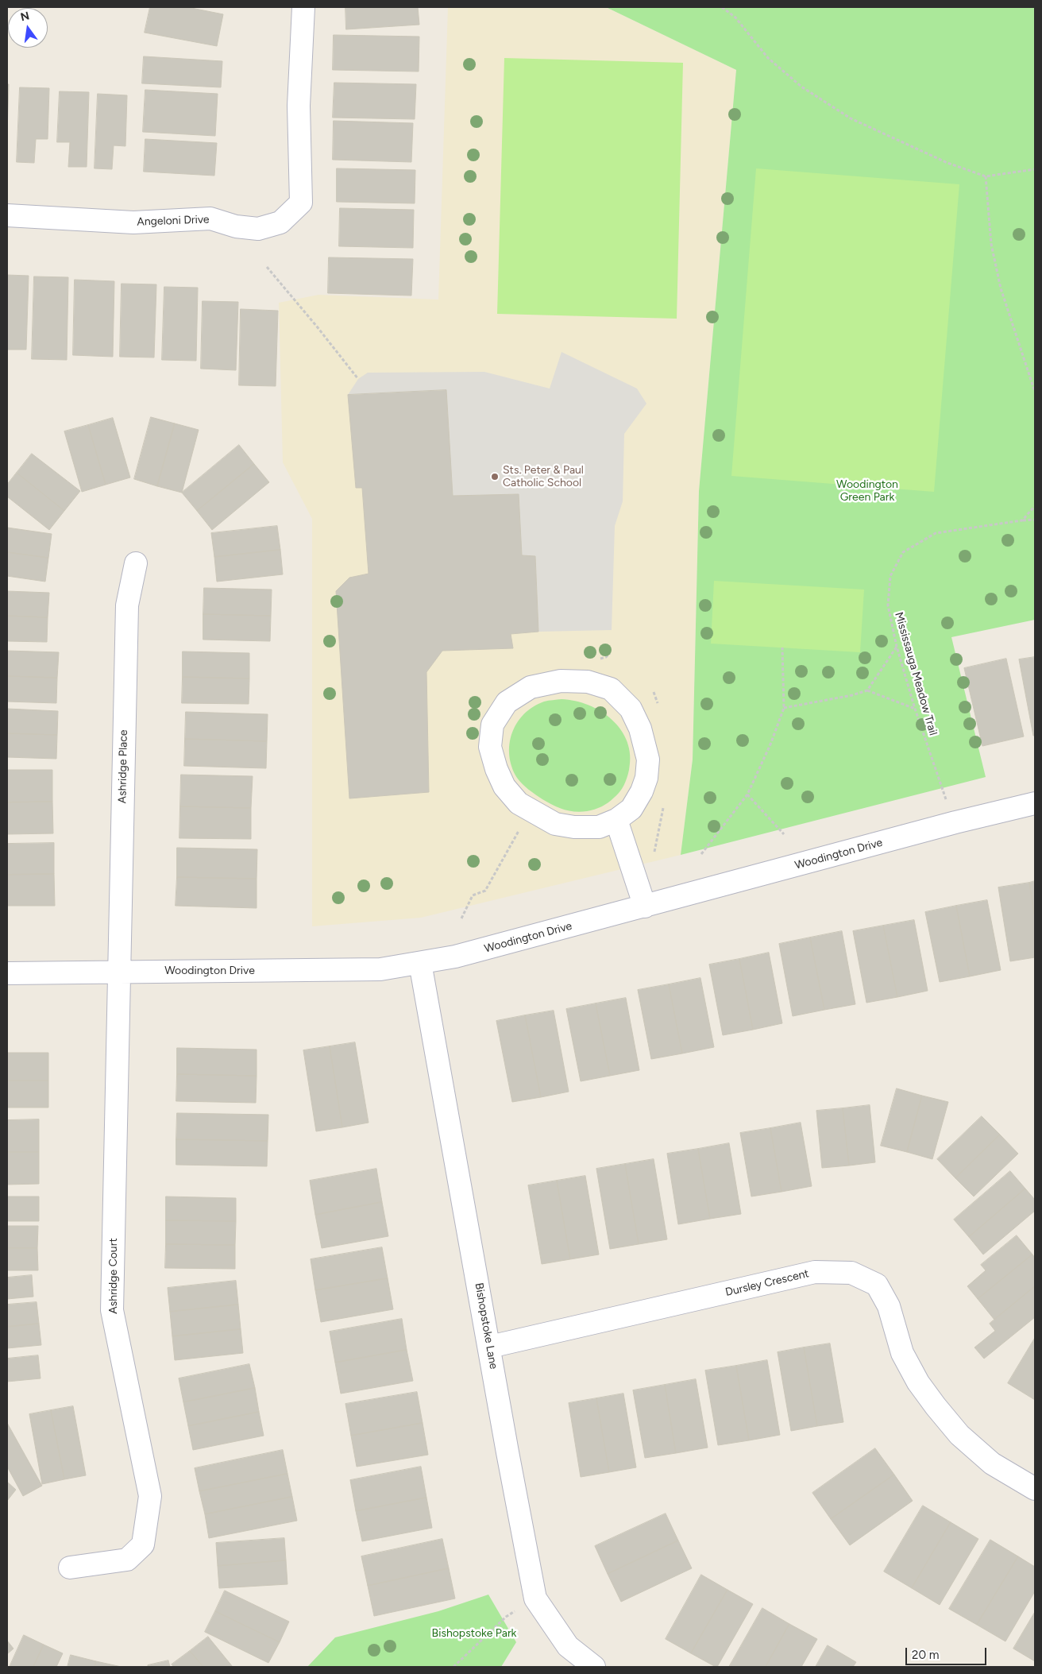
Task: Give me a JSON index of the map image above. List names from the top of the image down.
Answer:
{
  "streets": {
    "street": [
      "Angeloni Drive",
      "Ashridge Place",
      "Woodington Drive",
      "Ashridge Court",
      "Dursley Crescent",
      "Bishopstoke Lane"
    ],
    "path": ["Mississauga Meadow Trail"]
  },
  "crossings": [
    ["Mississauga Meadow Trail", "Woodington Drive"],
    ["Ashridge Place", "Woodington Drive"],
    ["Ashridge Place", "Ashridge Court"],
    ["Woodington Drive", "Ashridge Court"],
    ["Woodington Drive", "Bishopstoke Lane"],
    ["Dursley Crescent", "Bishopstoke Lane"]
  ],
  "parks": ["Woodington Green Park", "Bishopstoke Park"],
  "places": ["Sts. Peter & Paul Catholic School"],
  "scale_bar": "20 m",
  "north": "top"
}
